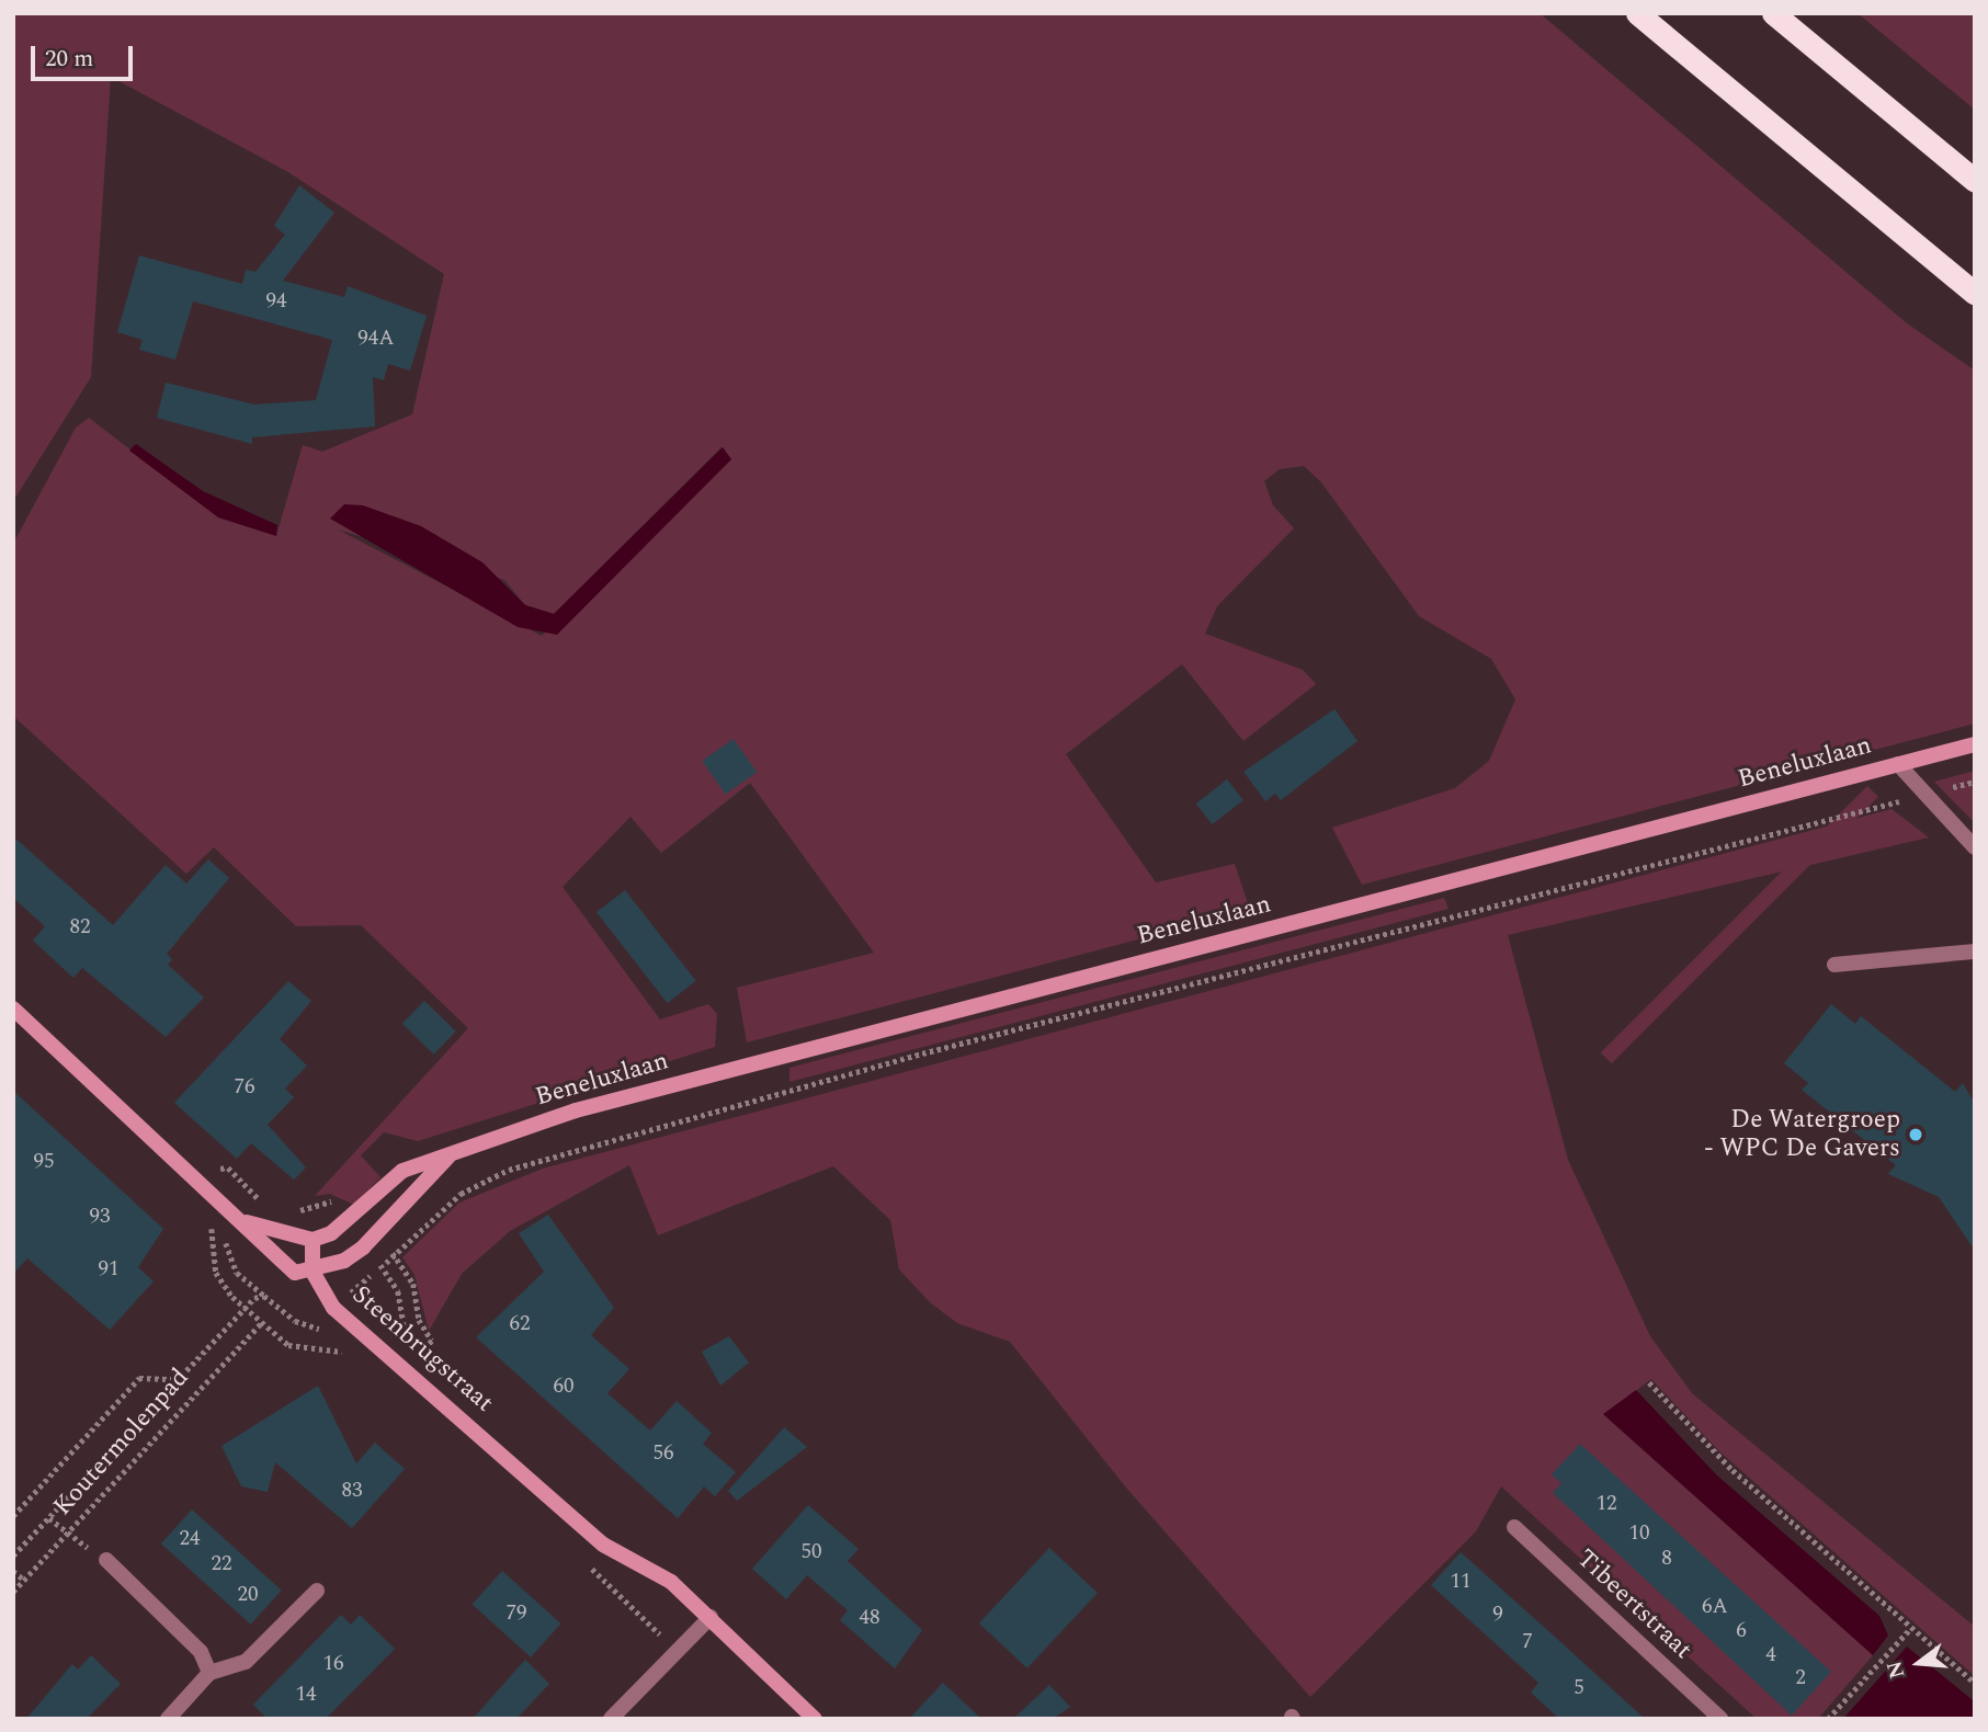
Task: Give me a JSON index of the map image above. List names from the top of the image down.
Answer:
{
  "streets": {
    "street": ["Beneluxlaan", "Steenbrugstraat", "Tibeertstraat"],
    "path": ["Koutermolenpad"]
  },
  "crossings": [
    ["Beneluxlaan", "Steenbrugstraat"]
  ],
  "places": ["De Watergroep - WPC De Gavers"],
  "house_numbers": [
    "94",
    "94A",
    "82",
    "76",
    "95",
    "93",
    "91",
    "62",
    "60",
    "56",
    "83",
    "12",
    "10",
    "24",
    "50",
    "8",
    "22",
    "11",
    "20",
    "6A",
    "79",
    "9",
    "48",
    "6",
    "7",
    "4",
    "16",
    "2",
    "5",
    "14"
  ],
  "scale_bar": "20 m",
  "north": "left"
}
